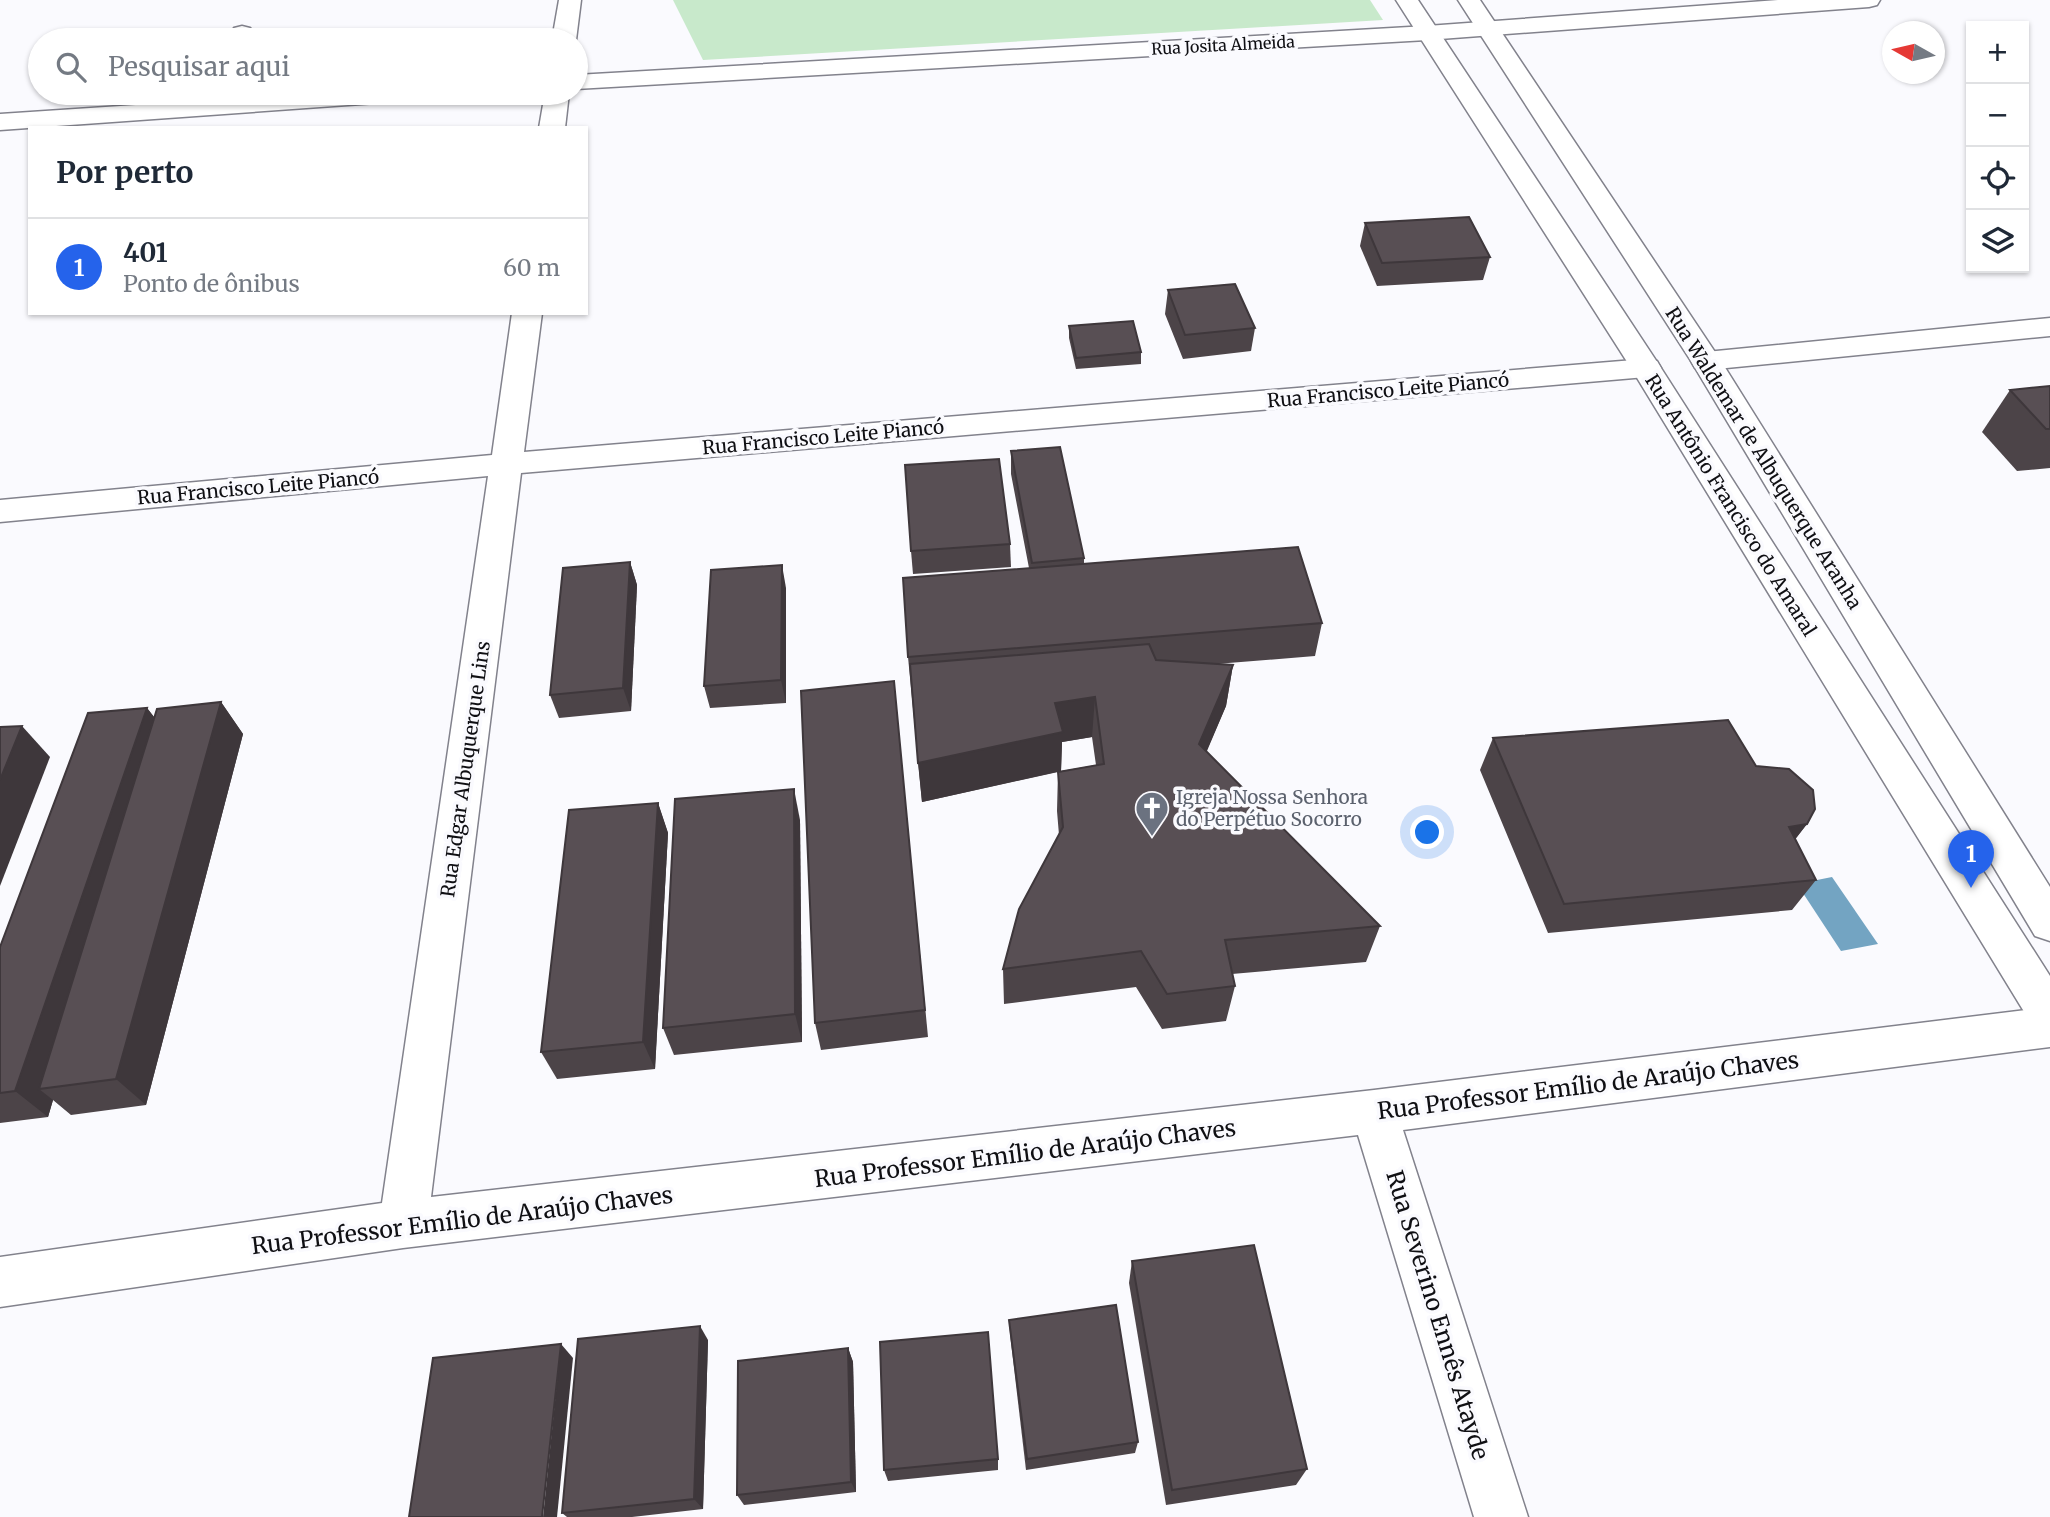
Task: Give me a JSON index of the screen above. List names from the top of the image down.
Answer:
{
  "streets": {
    "street": [
      "Rua Josita Almeida",
      "Rua Francisco Leite Piancó",
      "Rua Waldemar de Albuquerque Aranha",
      "Rua Antônio Francisco do Amaral",
      "Rua Edgar Albuquerque Lins",
      "Rua Professor Emílio de Araújo Chaves",
      "Rua Severino Ennês Atayde"
    ]
  },
  "crossings": [
    ["Rua Josita Almeida", "Rua Waldemar de Albuquerque Aranha"],
    ["Rua Josita Almeida", "Rua Antônio Francisco do Amaral"],
    ["Rua Francisco Leite Piancó", "Rua Antônio Francisco do Amaral"],
    ["Rua Francisco Leite Piancó", "Rua Edgar Albuquerque Lins"],
    ["Rua Edgar Albuquerque Lins", "Rua Professor Emílio de Araújo Chaves"],
    ["Rua Professor Emílio de Araújo Chaves", "Rua Severino Ennês Atayde"]
  ],
  "places": {
    "church": ["Igreja Nossa Senhora do Perpétuo Socorro"]
  },
  "north": "left",
  "page": {
    "map_buttons": ["+", "−"],
    "search": "Pesquisar aqui",
    "heading": "Por perto",
    "list": [
      {
        "mark": "1",
        "name": "401",
        "note": "Ponto de ônibus",
        "value": "60 m"
      }
    ],
    "pins": "1"
  }
}
